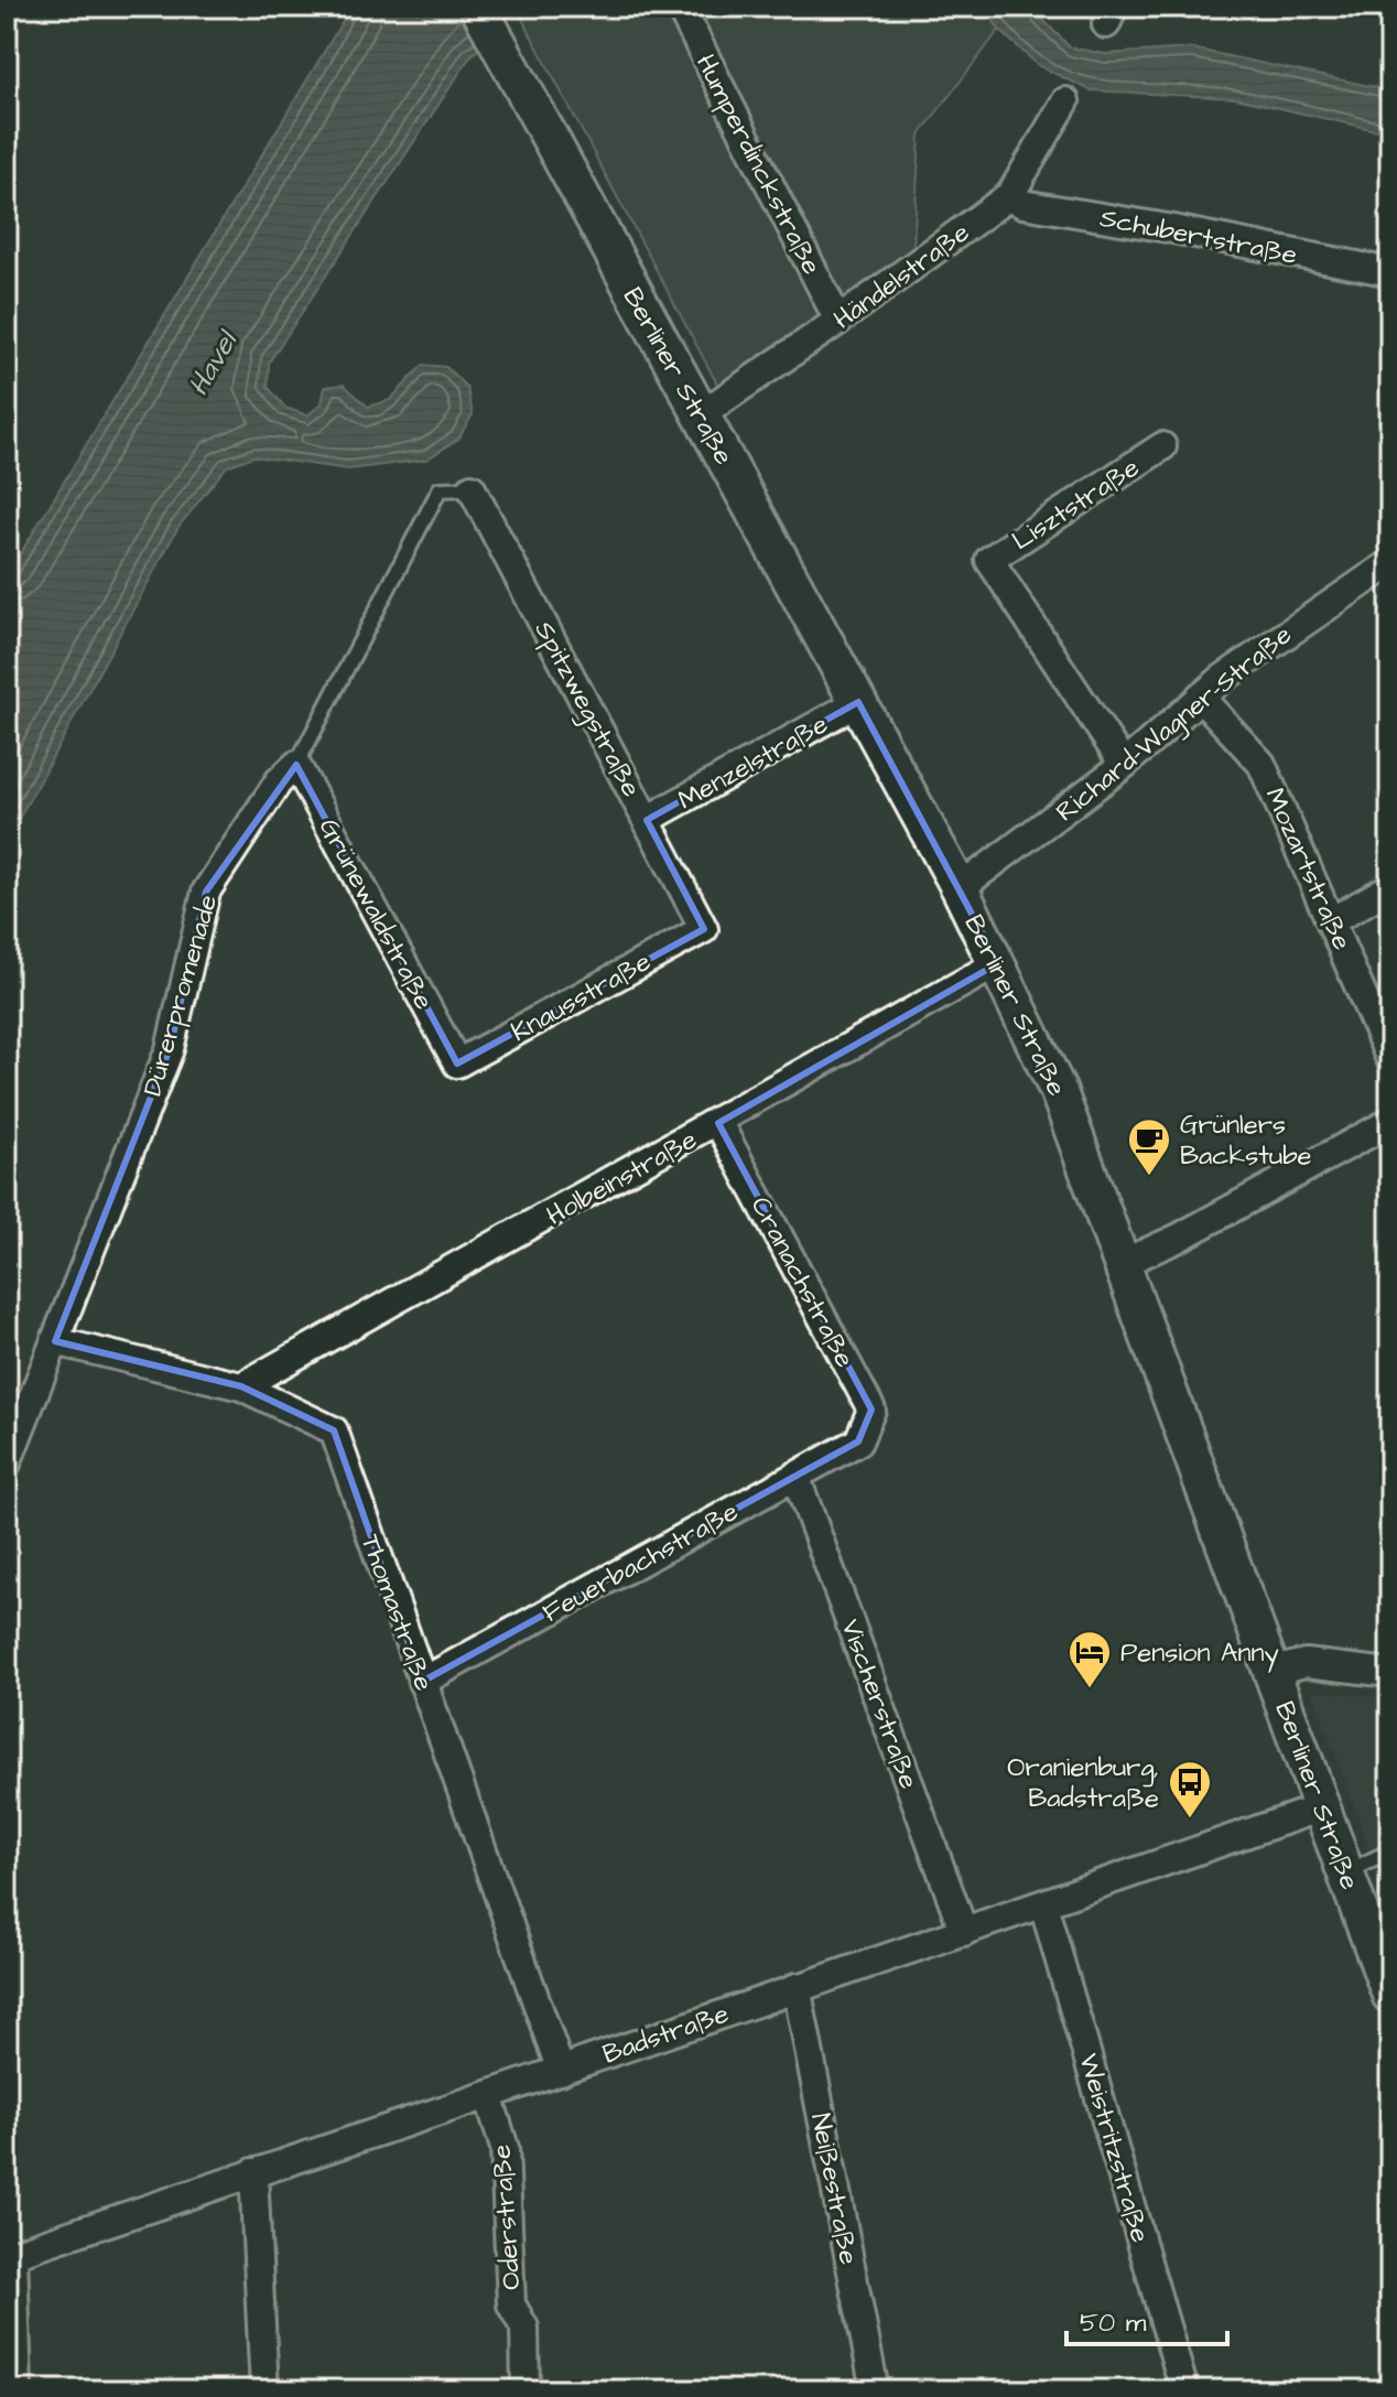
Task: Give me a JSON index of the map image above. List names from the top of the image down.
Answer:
{
  "streets": {
    "main road": ["Berliner Straße"],
    "street": [
      "Humperdinckstraße",
      "Schubertstraße",
      "Händelstraße",
      "Lisztstraße",
      "Spitzwegstraße",
      "Richard-Wagner-Straße",
      "Menzelstraße",
      "Mozartstraße",
      "Grünewaldstraße",
      "Dürerpromenade",
      "Knausstraße",
      "Holbeinstraße",
      "Cranachstraße",
      "Feuerbachstraße",
      "Thomastraße",
      "Vischerstraße",
      "Badstraße",
      "Weistritzstraße",
      "Neißestraße",
      "Oderstraße"
    ]
  },
  "crossings": [
    ["Humperdinckstraße", "Händelstraße"],
    ["Schubertstraße", "Händelstraße"],
    ["Händelstraße", "Berliner Straße"],
    ["Berliner Straße", "Richard-Wagner-Straße"],
    ["Berliner Straße", "Menzelstraße"],
    ["Berliner Straße", "Holbeinstraße"],
    ["Berliner Straße", "Badstraße"],
    ["Lisztstraße", "Richard-Wagner-Straße"],
    ["Spitzwegstraße", "Menzelstraße"],
    ["Spitzwegstraße", "Dürerpromenade"],
    ["Spitzwegstraße", "Knausstraße"],
    ["Richard-Wagner-Straße", "Mozartstraße"],
    ["Grünewaldstraße", "Dürerpromenade"],
    ["Grünewaldstraße", "Knausstraße"],
    ["Dürerpromenade", "Thomastraße"],
    ["Holbeinstraße", "Cranachstraße"],
    ["Holbeinstraße", "Thomastraße"],
    ["Cranachstraße", "Feuerbachstraße"],
    ["Feuerbachstraße", "Thomastraße"],
    ["Feuerbachstraße", "Vischerstraße"],
    ["Thomastraße", "Badstraße"],
    ["Vischerstraße", "Badstraße"],
    ["Badstraße", "Weistritzstraße"],
    ["Badstraße", "Neißestraße"],
    ["Badstraße", "Oderstraße"]
  ],
  "water": ["Havel"],
  "places": {
    "cafe": ["Grünlers Backstube"],
    "hotel": ["Pension Anny"],
    "bus stop": ["Oranienburg, Badstraße"]
  },
  "scale_bar": "50 m"
}
